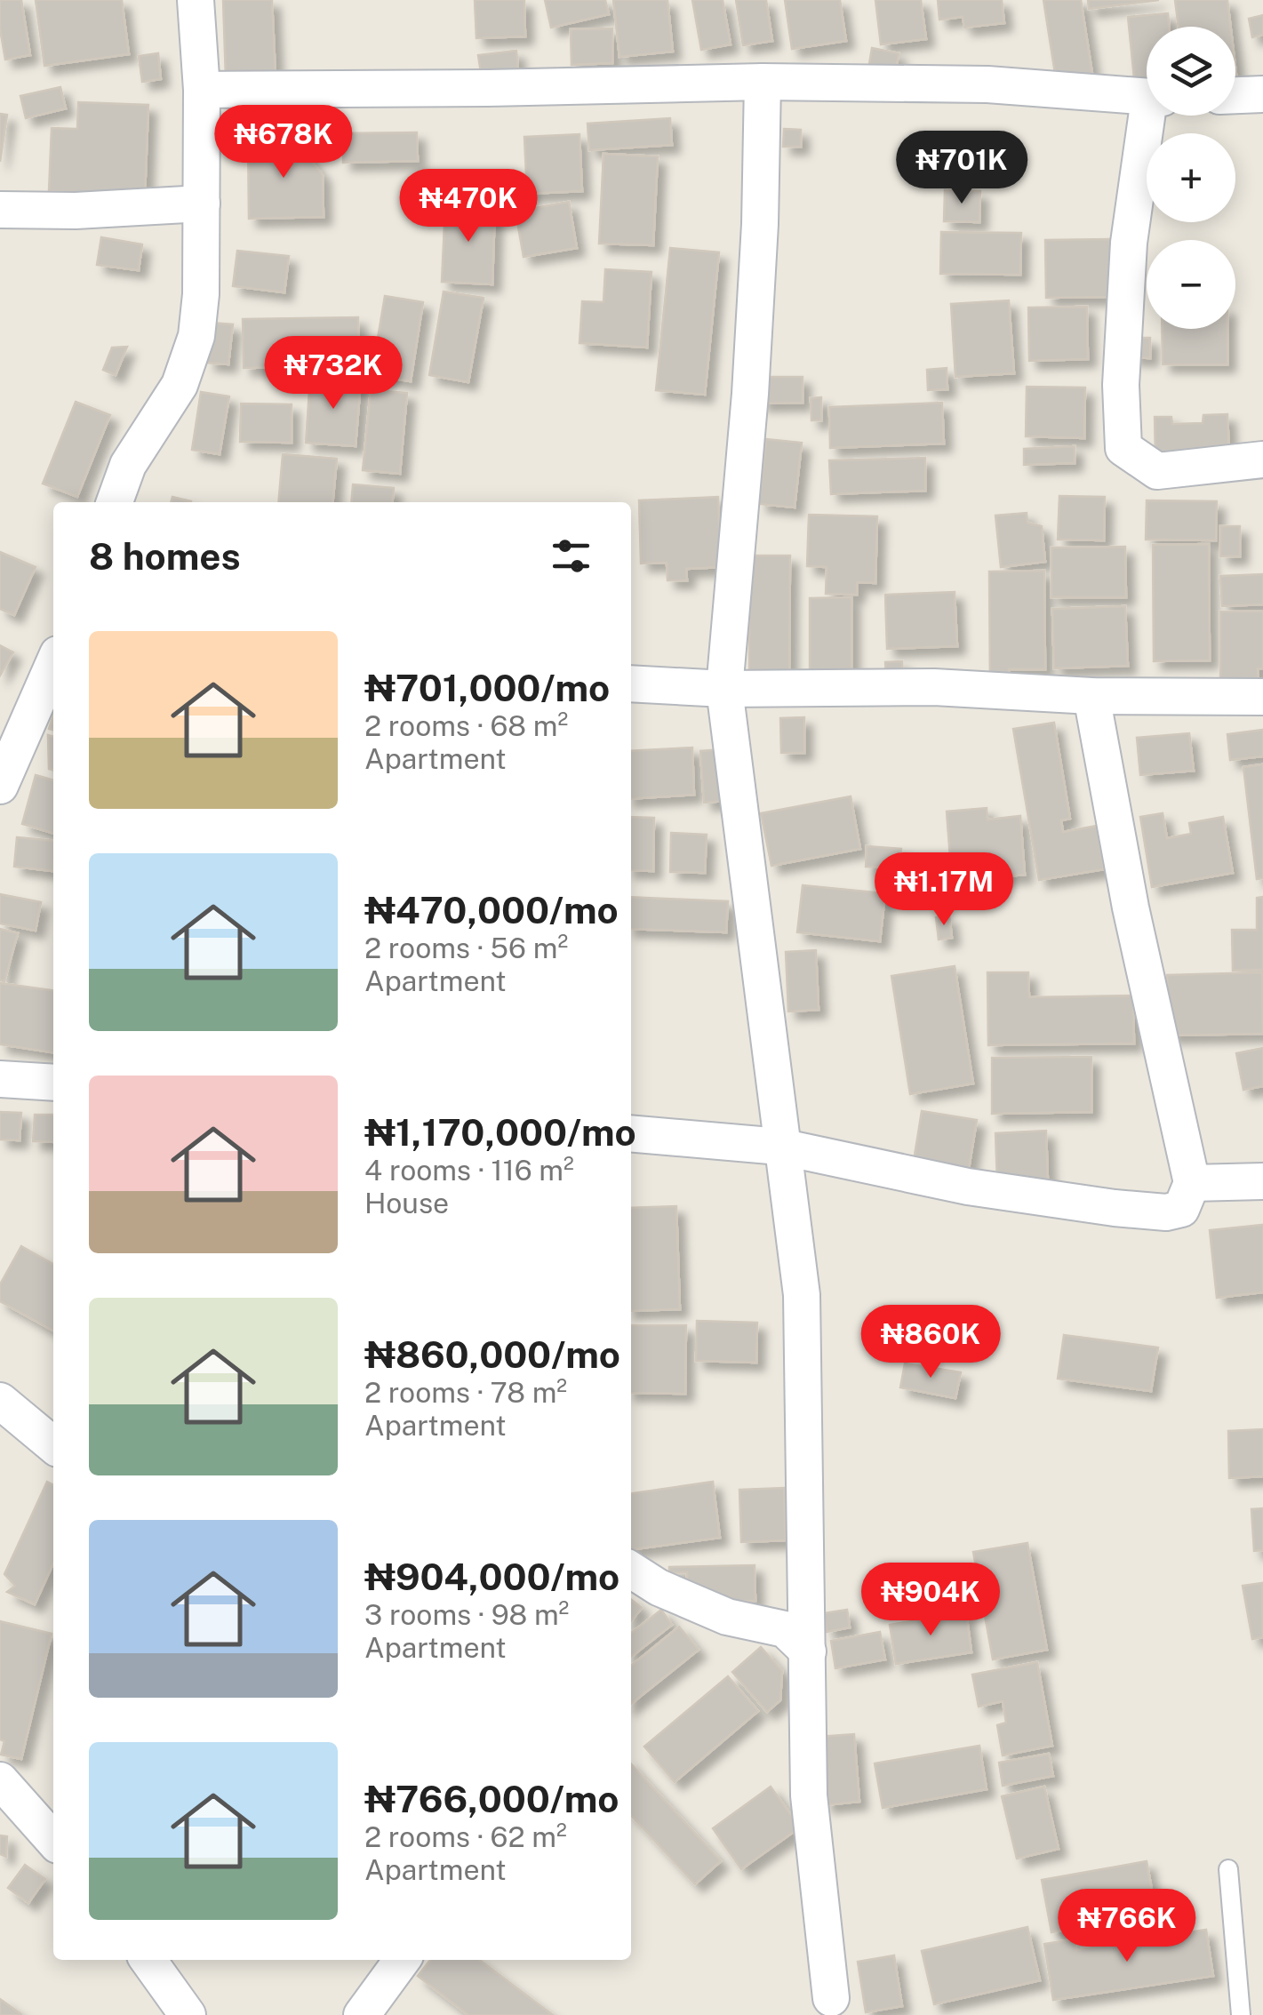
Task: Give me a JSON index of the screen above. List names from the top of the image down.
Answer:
{
  "page": {
    "map_buttons": ["+", "−"],
    "price": [
      "₦678K",
      "₦701K",
      "₦470K",
      "₦732K",
      "₦1.17M",
      "₦860K",
      "₦904K",
      "₦766K"
    ],
    "heading": "8 homes",
    "list": [
      {
        "name": "₦701,000/mo",
        "note": "2 rooms · 68 m² · Apartment"
      },
      {
        "name": "₦470,000/mo",
        "note": "2 rooms · 56 m² · Apartment"
      },
      {
        "name": "₦1,170,000/mo",
        "note": "4 rooms · 116 m² · House"
      },
      {
        "name": "₦860,000/mo",
        "note": "2 rooms · 78 m² · Apartment"
      },
      {
        "name": "₦904,000/mo",
        "note": "3 rooms · 98 m² · Apartment"
      },
      {
        "name": "₦766,000/mo",
        "note": "2 rooms · 62 m² · Apartment"
      }
    ]
  }
}
